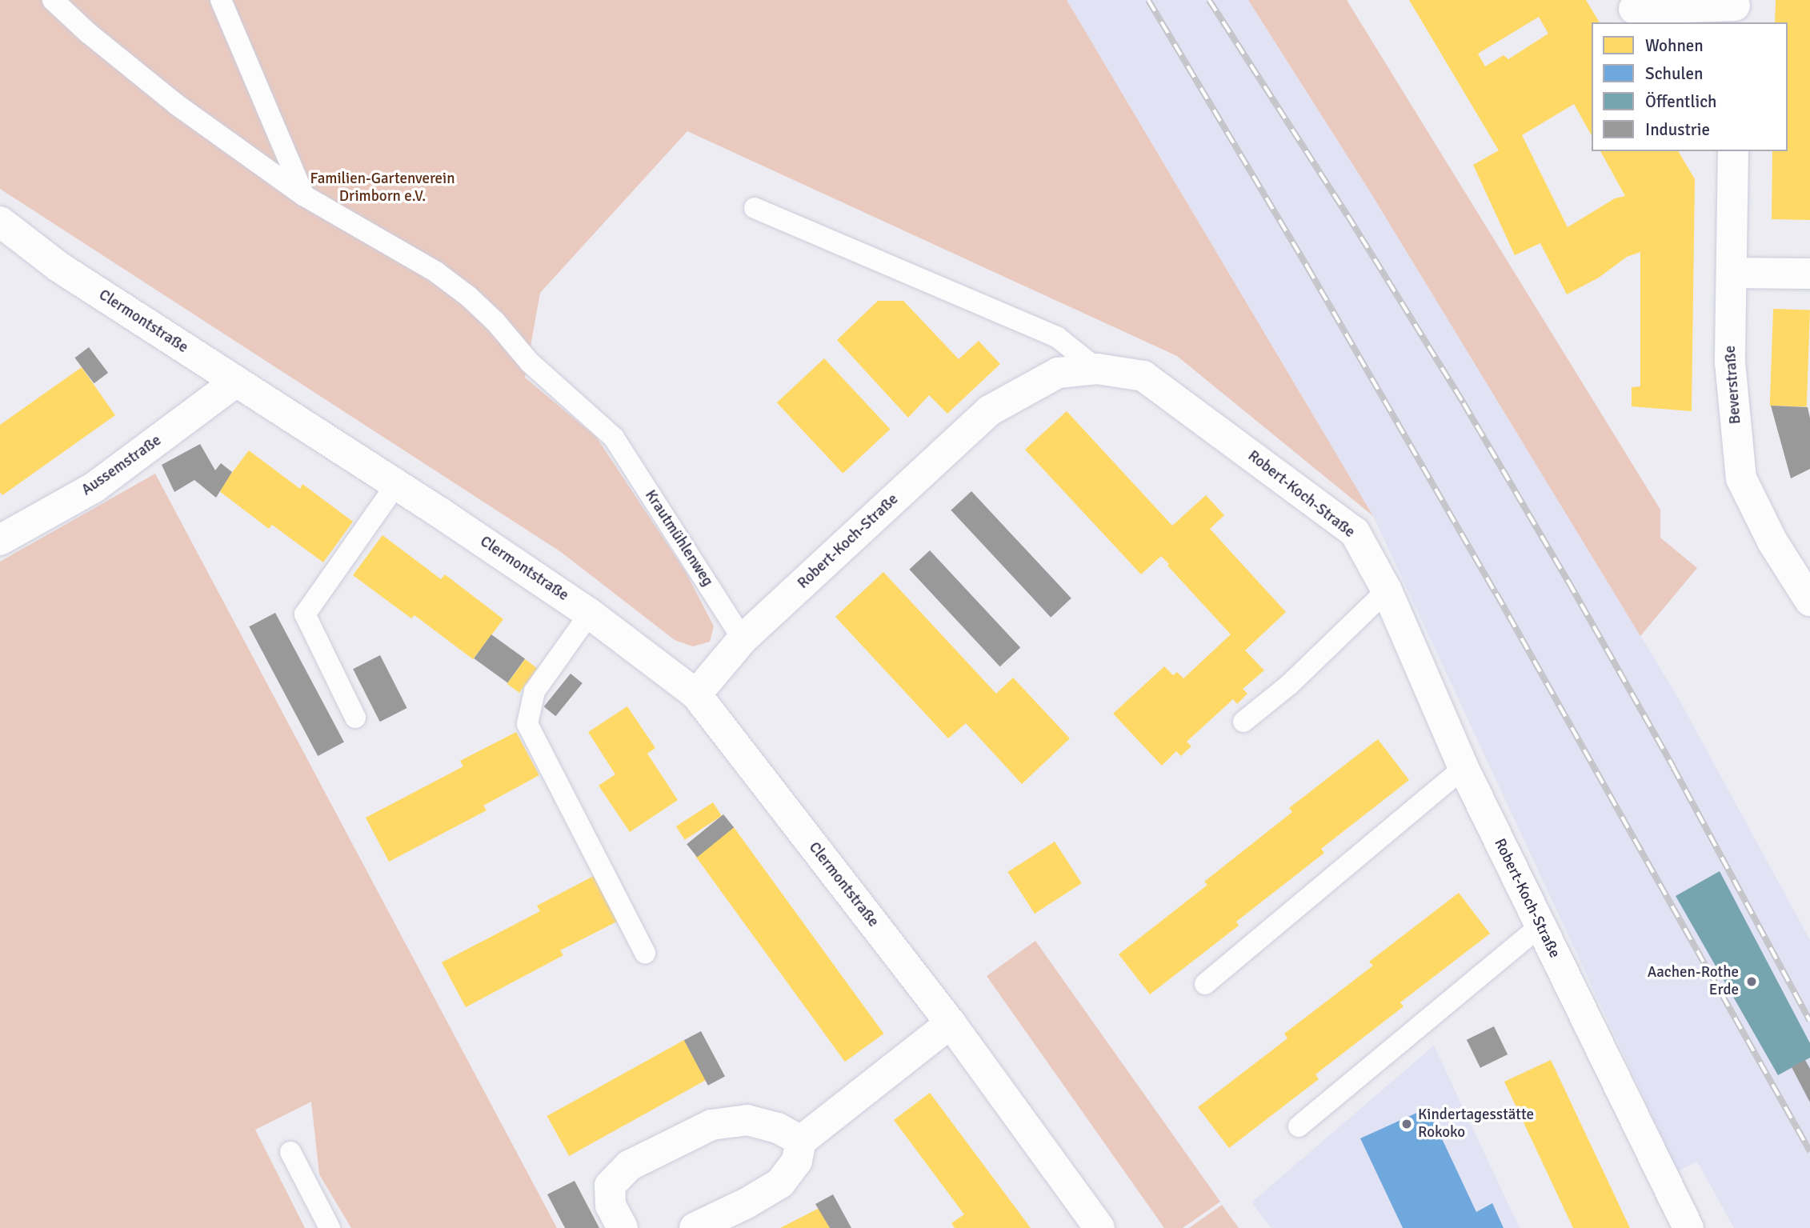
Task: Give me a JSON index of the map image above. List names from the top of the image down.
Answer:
{
  "streets": {
    "street": [
      "Clermontstraße",
      "Beverstraße",
      "Aussemstraße",
      "Robert-Koch-Straße"
    ],
    "lane": ["Krautmühlenweg"]
  },
  "crossings": [
    ["Clermontstraße", "Aussemstraße"],
    ["Clermontstraße", "Robert-Koch-Straße"],
    ["Robert-Koch-Straße", "Krautmühlenweg"]
  ],
  "parks": ["Familien-Gartenverein Drimborn e.V."],
  "places": ["Aachen-Rothe Erde", "Kindertagesstätte Rokoko"],
  "legend": [
    "Wohnen",
    "Schulen",
    "Öffentlich",
    "Industrie"
  ]
}
